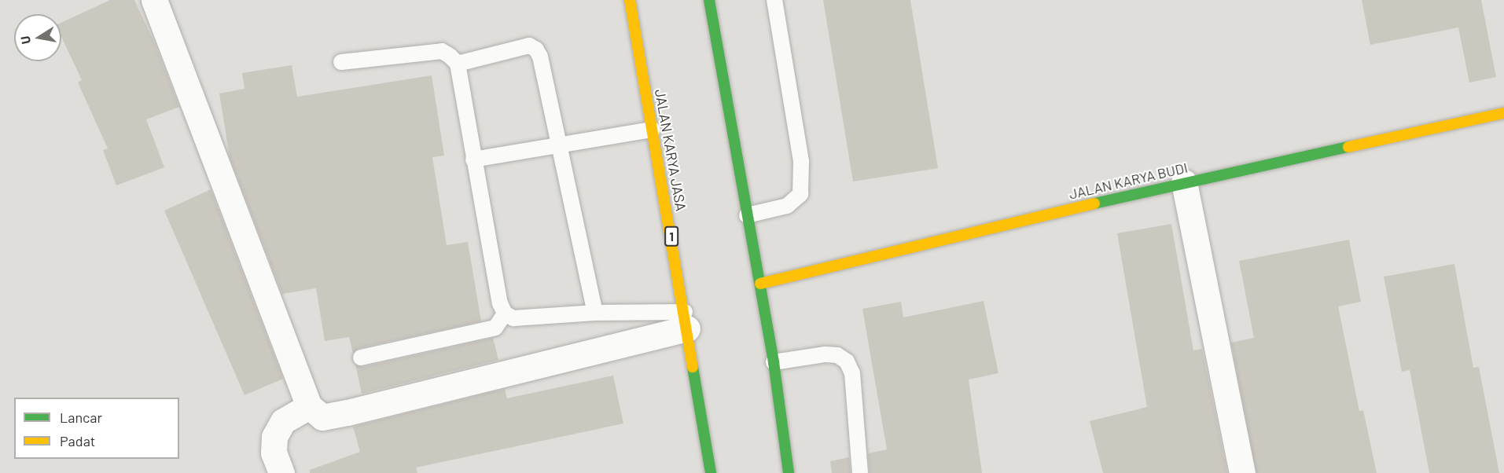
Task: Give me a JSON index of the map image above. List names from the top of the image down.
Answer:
{
  "streets": {
    "main road": ["JALAN KARYA JASA", "JALAN KARYA BUDI", "1"]
  },
  "legend": ["Lancar", "Padat"],
  "north": "left"
}
